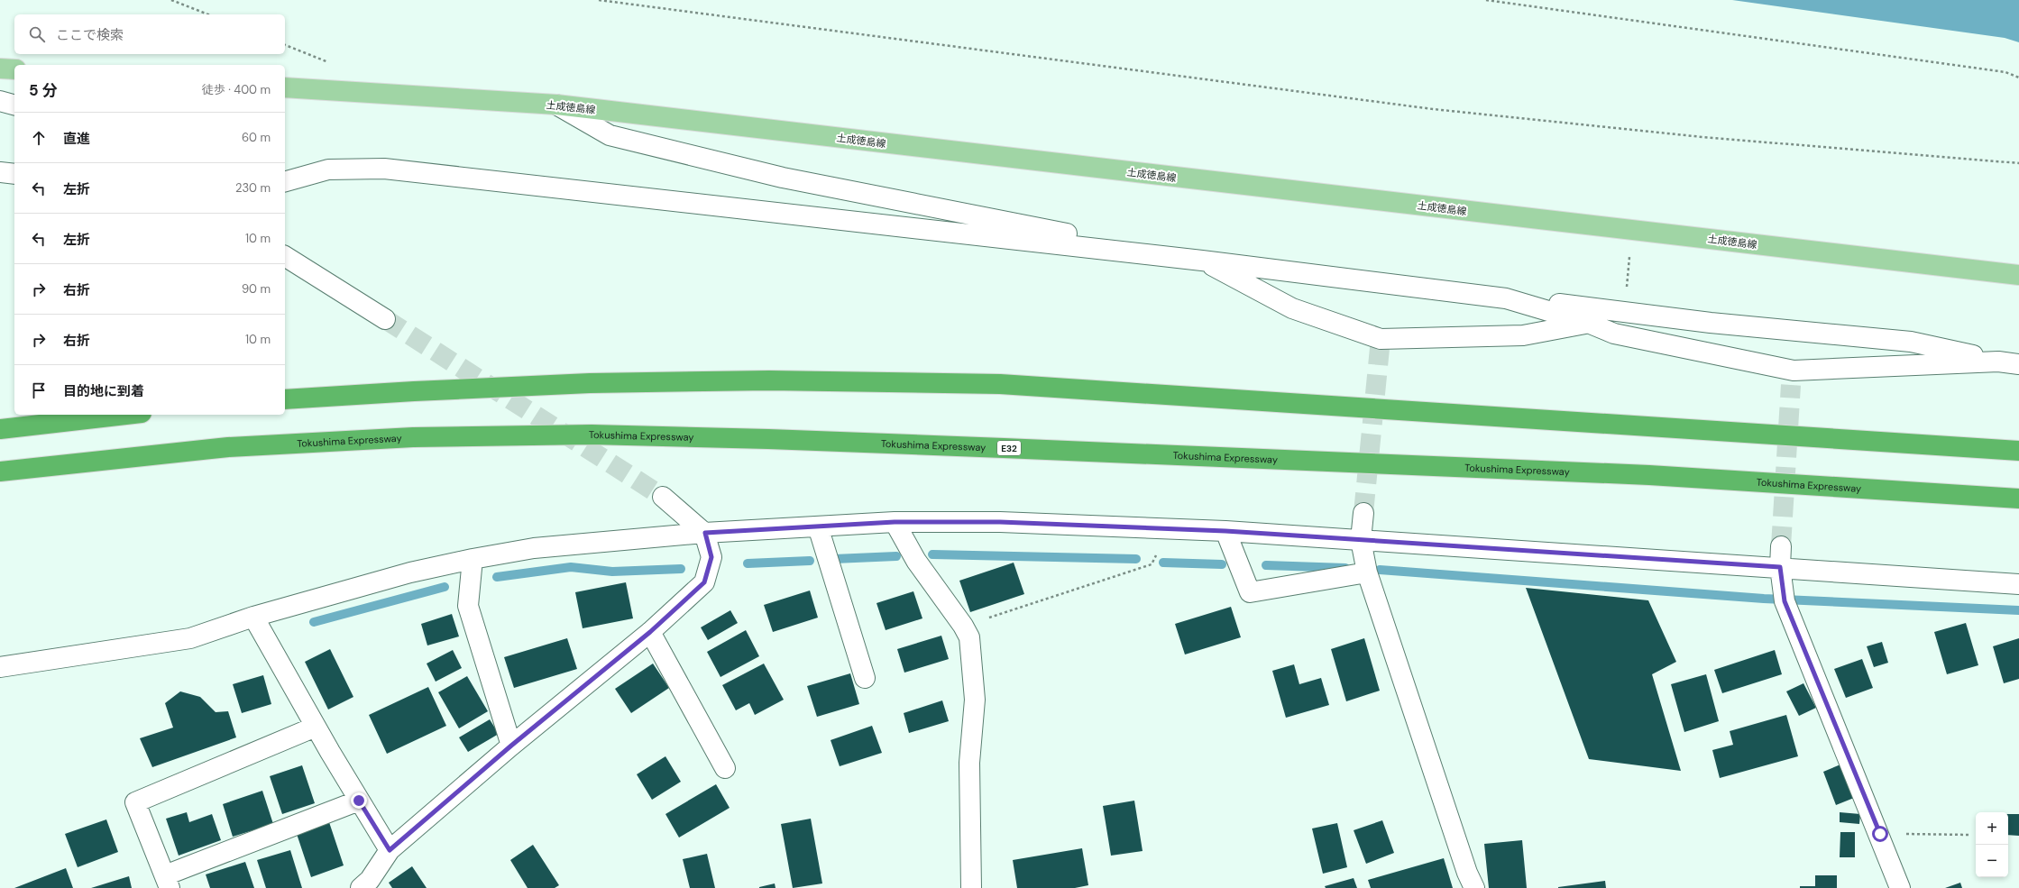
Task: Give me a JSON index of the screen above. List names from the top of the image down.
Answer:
{
  "streets": {
    "highway": ["Tokushima Expressway", "E32"],
    "main road": ["土成徳島線"]
  },
  "page": {
    "search": "ここで検索",
    "heading": ["5 分", "徒歩 · 400 m"],
    "list": [
      ["直進", "60 m"],
      ["左折", "230 m"],
      ["左折", "10 m"],
      ["右折", "90 m"],
      ["右折", "10 m"],
      "目的地に到着"
    ],
    "map_buttons": ["+", "−"]
  }
}
